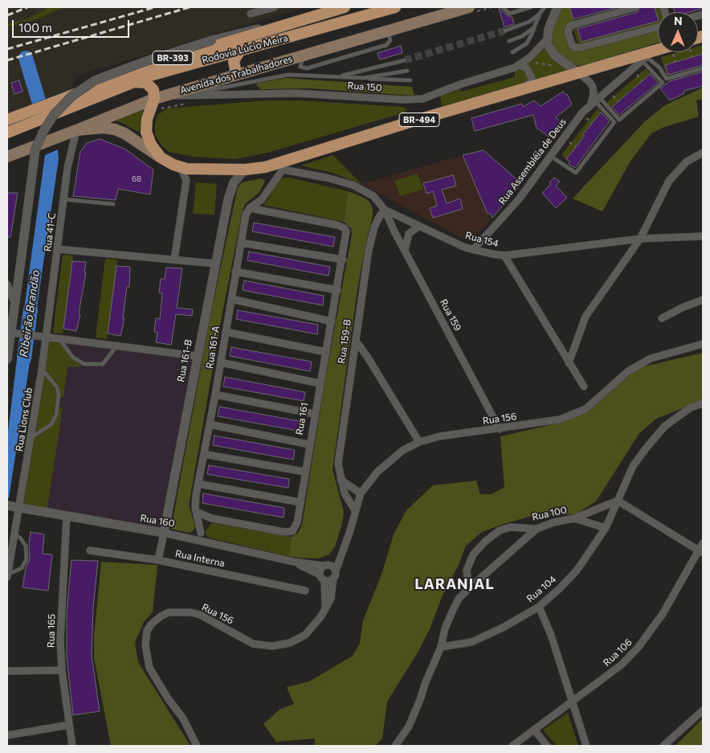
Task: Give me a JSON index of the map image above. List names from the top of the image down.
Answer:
{
  "streets": {
    "main road": [
      "Rodovia Lúcio Meira",
      "BR-393",
      "Avenida dos Trabalhadores",
      "BR-494"
    ],
    "street": [
      "Rua 150",
      "Rua Assembléia de Deus",
      "Rua 41-C",
      "Rua 154",
      "Rua 159",
      "Rua 159-B",
      "Rua 161-A",
      "Rua 161-B",
      "Rua 161",
      "Rua 156",
      "Rua Lions Club",
      "Rua 100",
      "Rua 160",
      "Rua Interna",
      "Rua 104",
      "Rua 165",
      "Rua 106"
    ]
  },
  "crossings": [
    ["Avenida dos Trabalhadores", "Rua 150"],
    ["Avenida dos Trabalhadores", "Rua 41-C"],
    ["BR-494", "Rua Assembléia de Deus"],
    ["BR-494", "Rua 154"],
    ["BR-494", "Rua 161-B"],
    ["Rua Assembléia de Deus", "Rua 154"],
    ["Rua 41-C", "Rua Lions Club"],
    ["Rua 154", "Rua 159"],
    ["Rua 154", "Rua 159-B"],
    ["Rua 159", "Rua 159-B"],
    ["Rua 159", "Rua 156"],
    ["Rua 159-B", "Rua 156"],
    ["Rua 161-A", "Rua 161"],
    ["Rua 161-A", "Rua 160"],
    ["Rua 161-B", "Rua 160"],
    ["Rua 161-B", "Rua Interna"],
    ["Rua Lions Club", "Rua 160"],
    ["Rua 100", "Rua 104"],
    ["Rua 160", "Rua 165"]
  ],
  "districts": ["LARANJAL"],
  "water": ["Ribeirão Brandão"],
  "house_numbers": ["68"],
  "scale_bar": "100 m",
  "north": "top"
}
